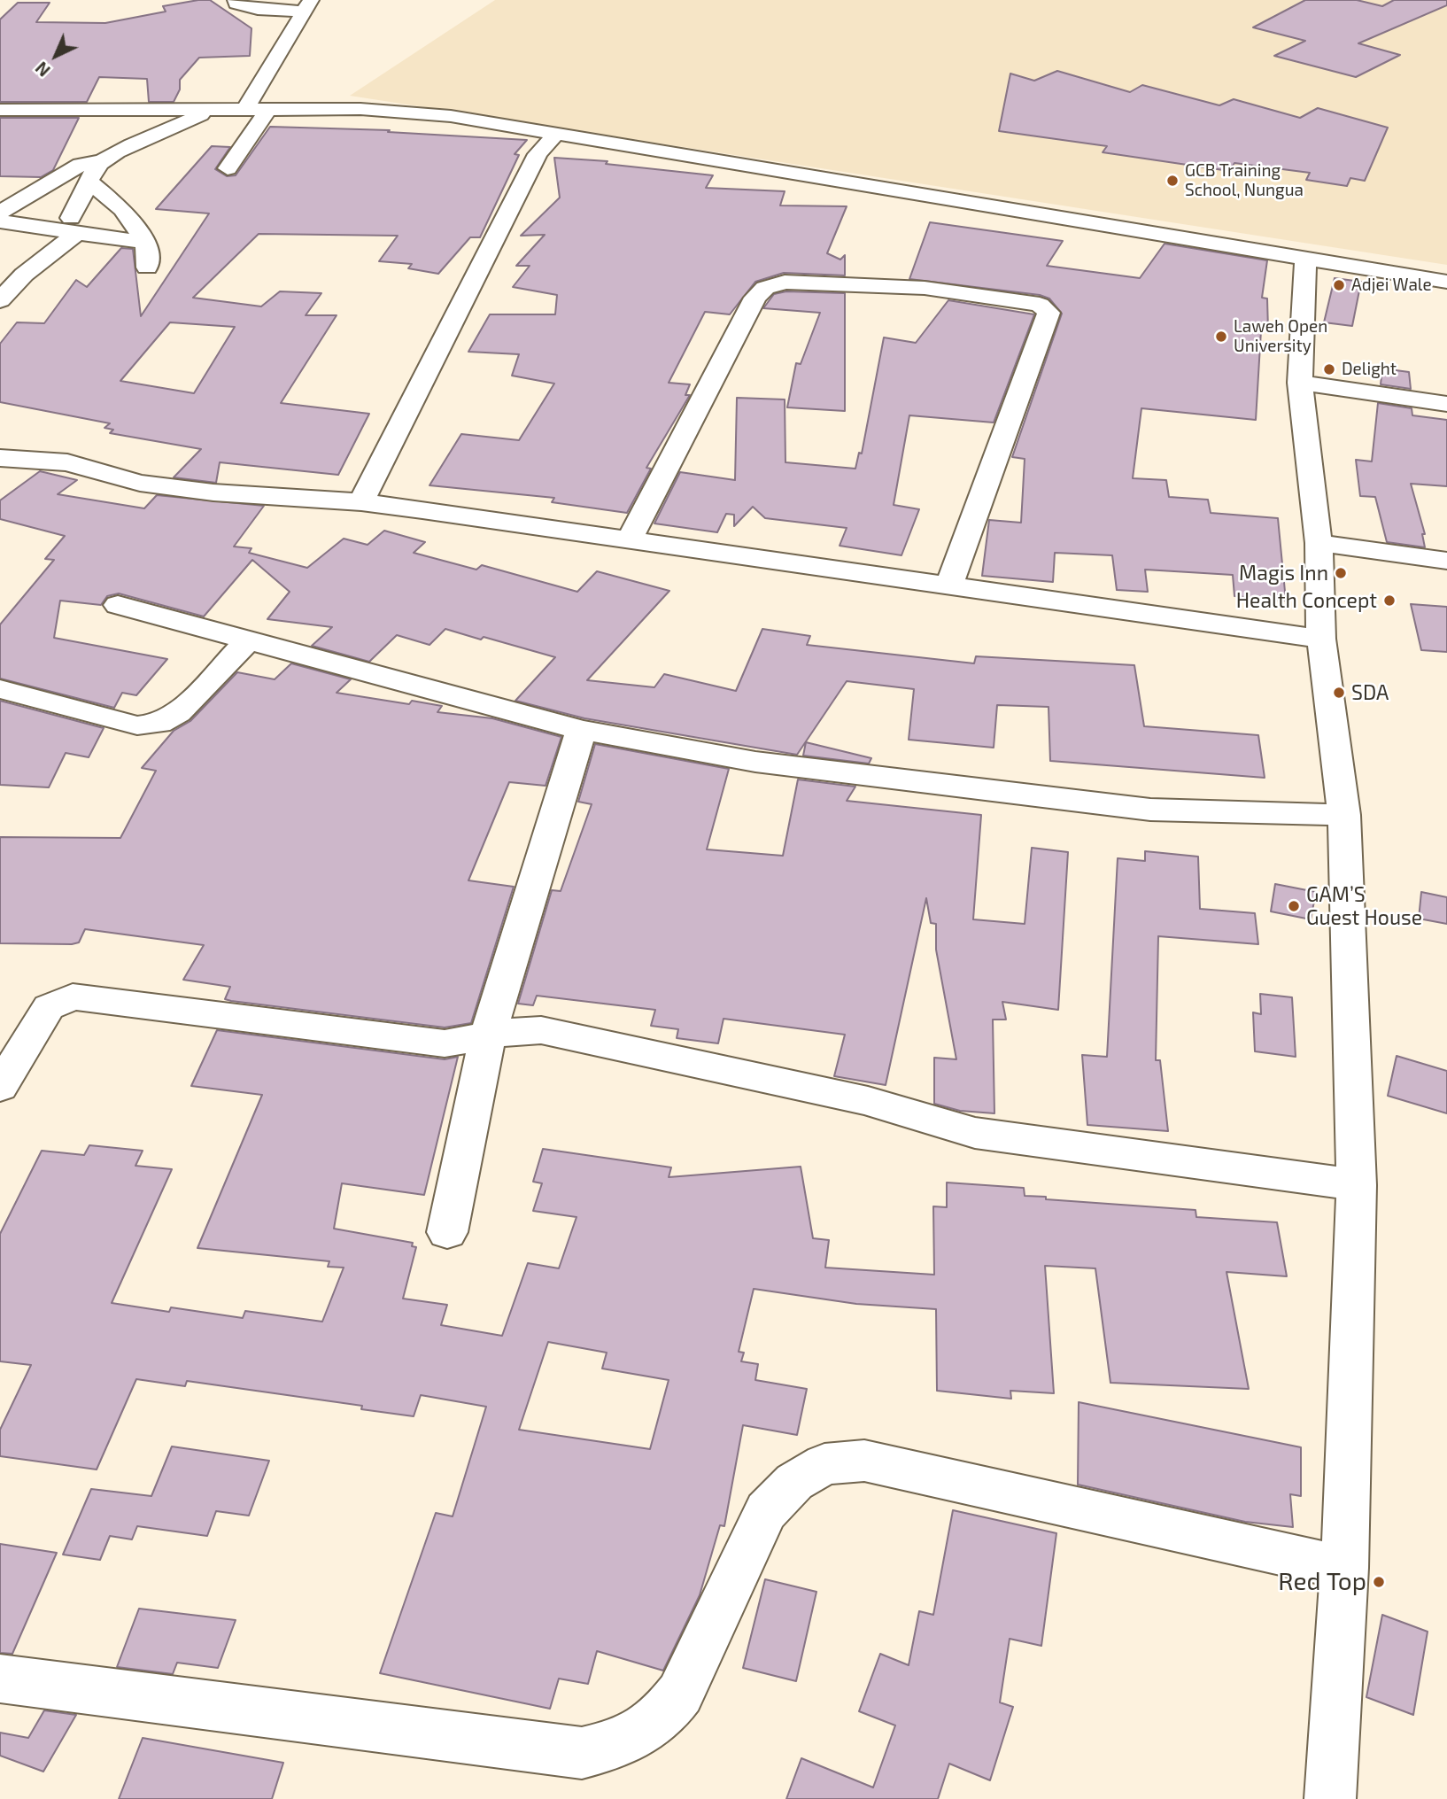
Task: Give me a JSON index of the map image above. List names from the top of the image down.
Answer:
{
  "places": [
    "GCB Training School, Nungua",
    "Adjei Wale",
    "Laweh Open University",
    "Delight",
    "Magis Inn",
    "Health Concept",
    "SDA",
    "GAM’S Guest House",
    "Red Top"
  ],
  "north": "bottom left"
}
